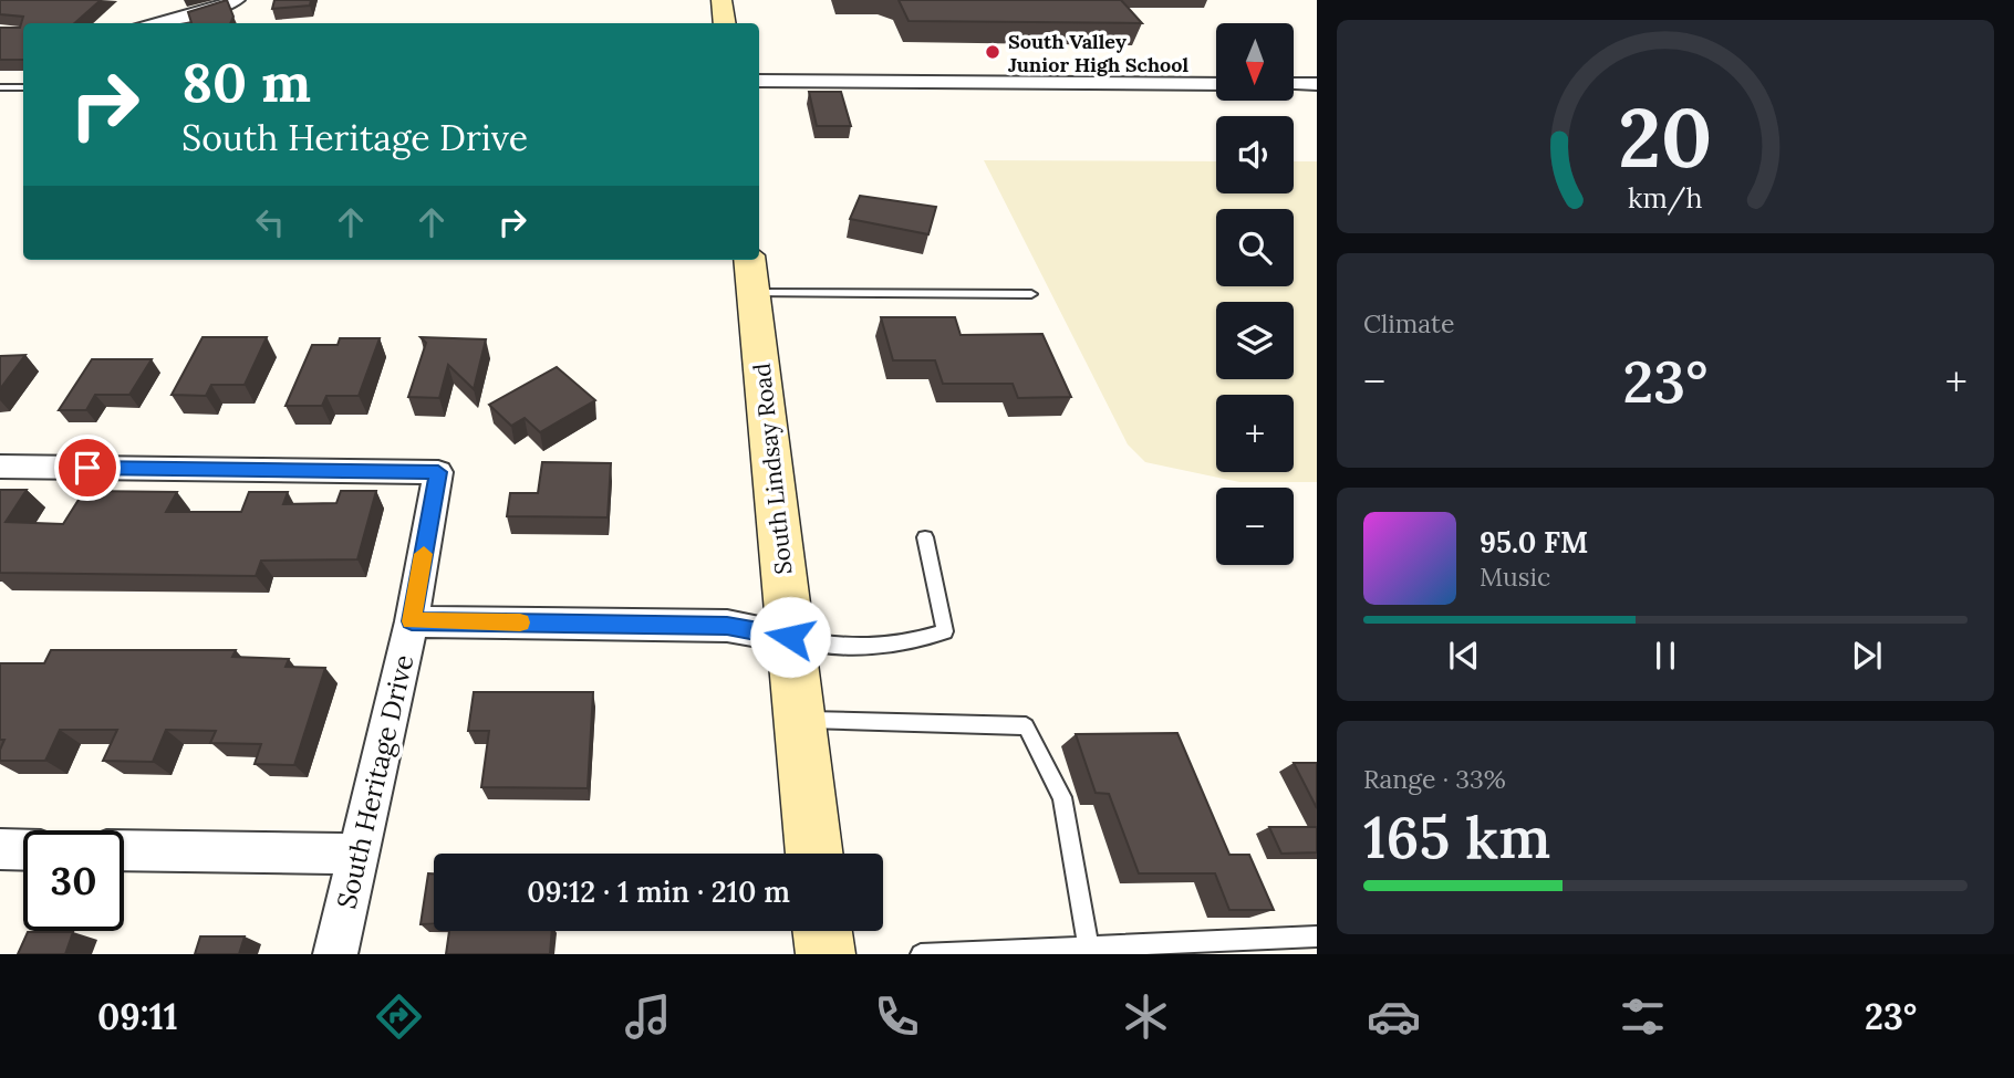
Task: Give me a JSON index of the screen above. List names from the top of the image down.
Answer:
{
  "streets": {
    "main road": ["South Lindsay Road"],
    "street": ["South Heritage Drive"]
  },
  "places": ["South Valley Junior High School"],
  "north": "bottom",
  "page": {
    "map_buttons": ["+", "−"],
    "turn": ["80 m", "South Heritage Drive"],
    "tile": [
      "Climate",
      ["Range · 33%", "165 km"]
    ],
    "heat": ["−", "23°", "+"],
    "song": ["95.0 FM", "Music"],
    "limit": "30",
    "trip": "09:12 · 1 min · 210 m",
    "tabs": ["09:11", "23°"],
    "gauge": ["20", "km/h"]
  }
}
